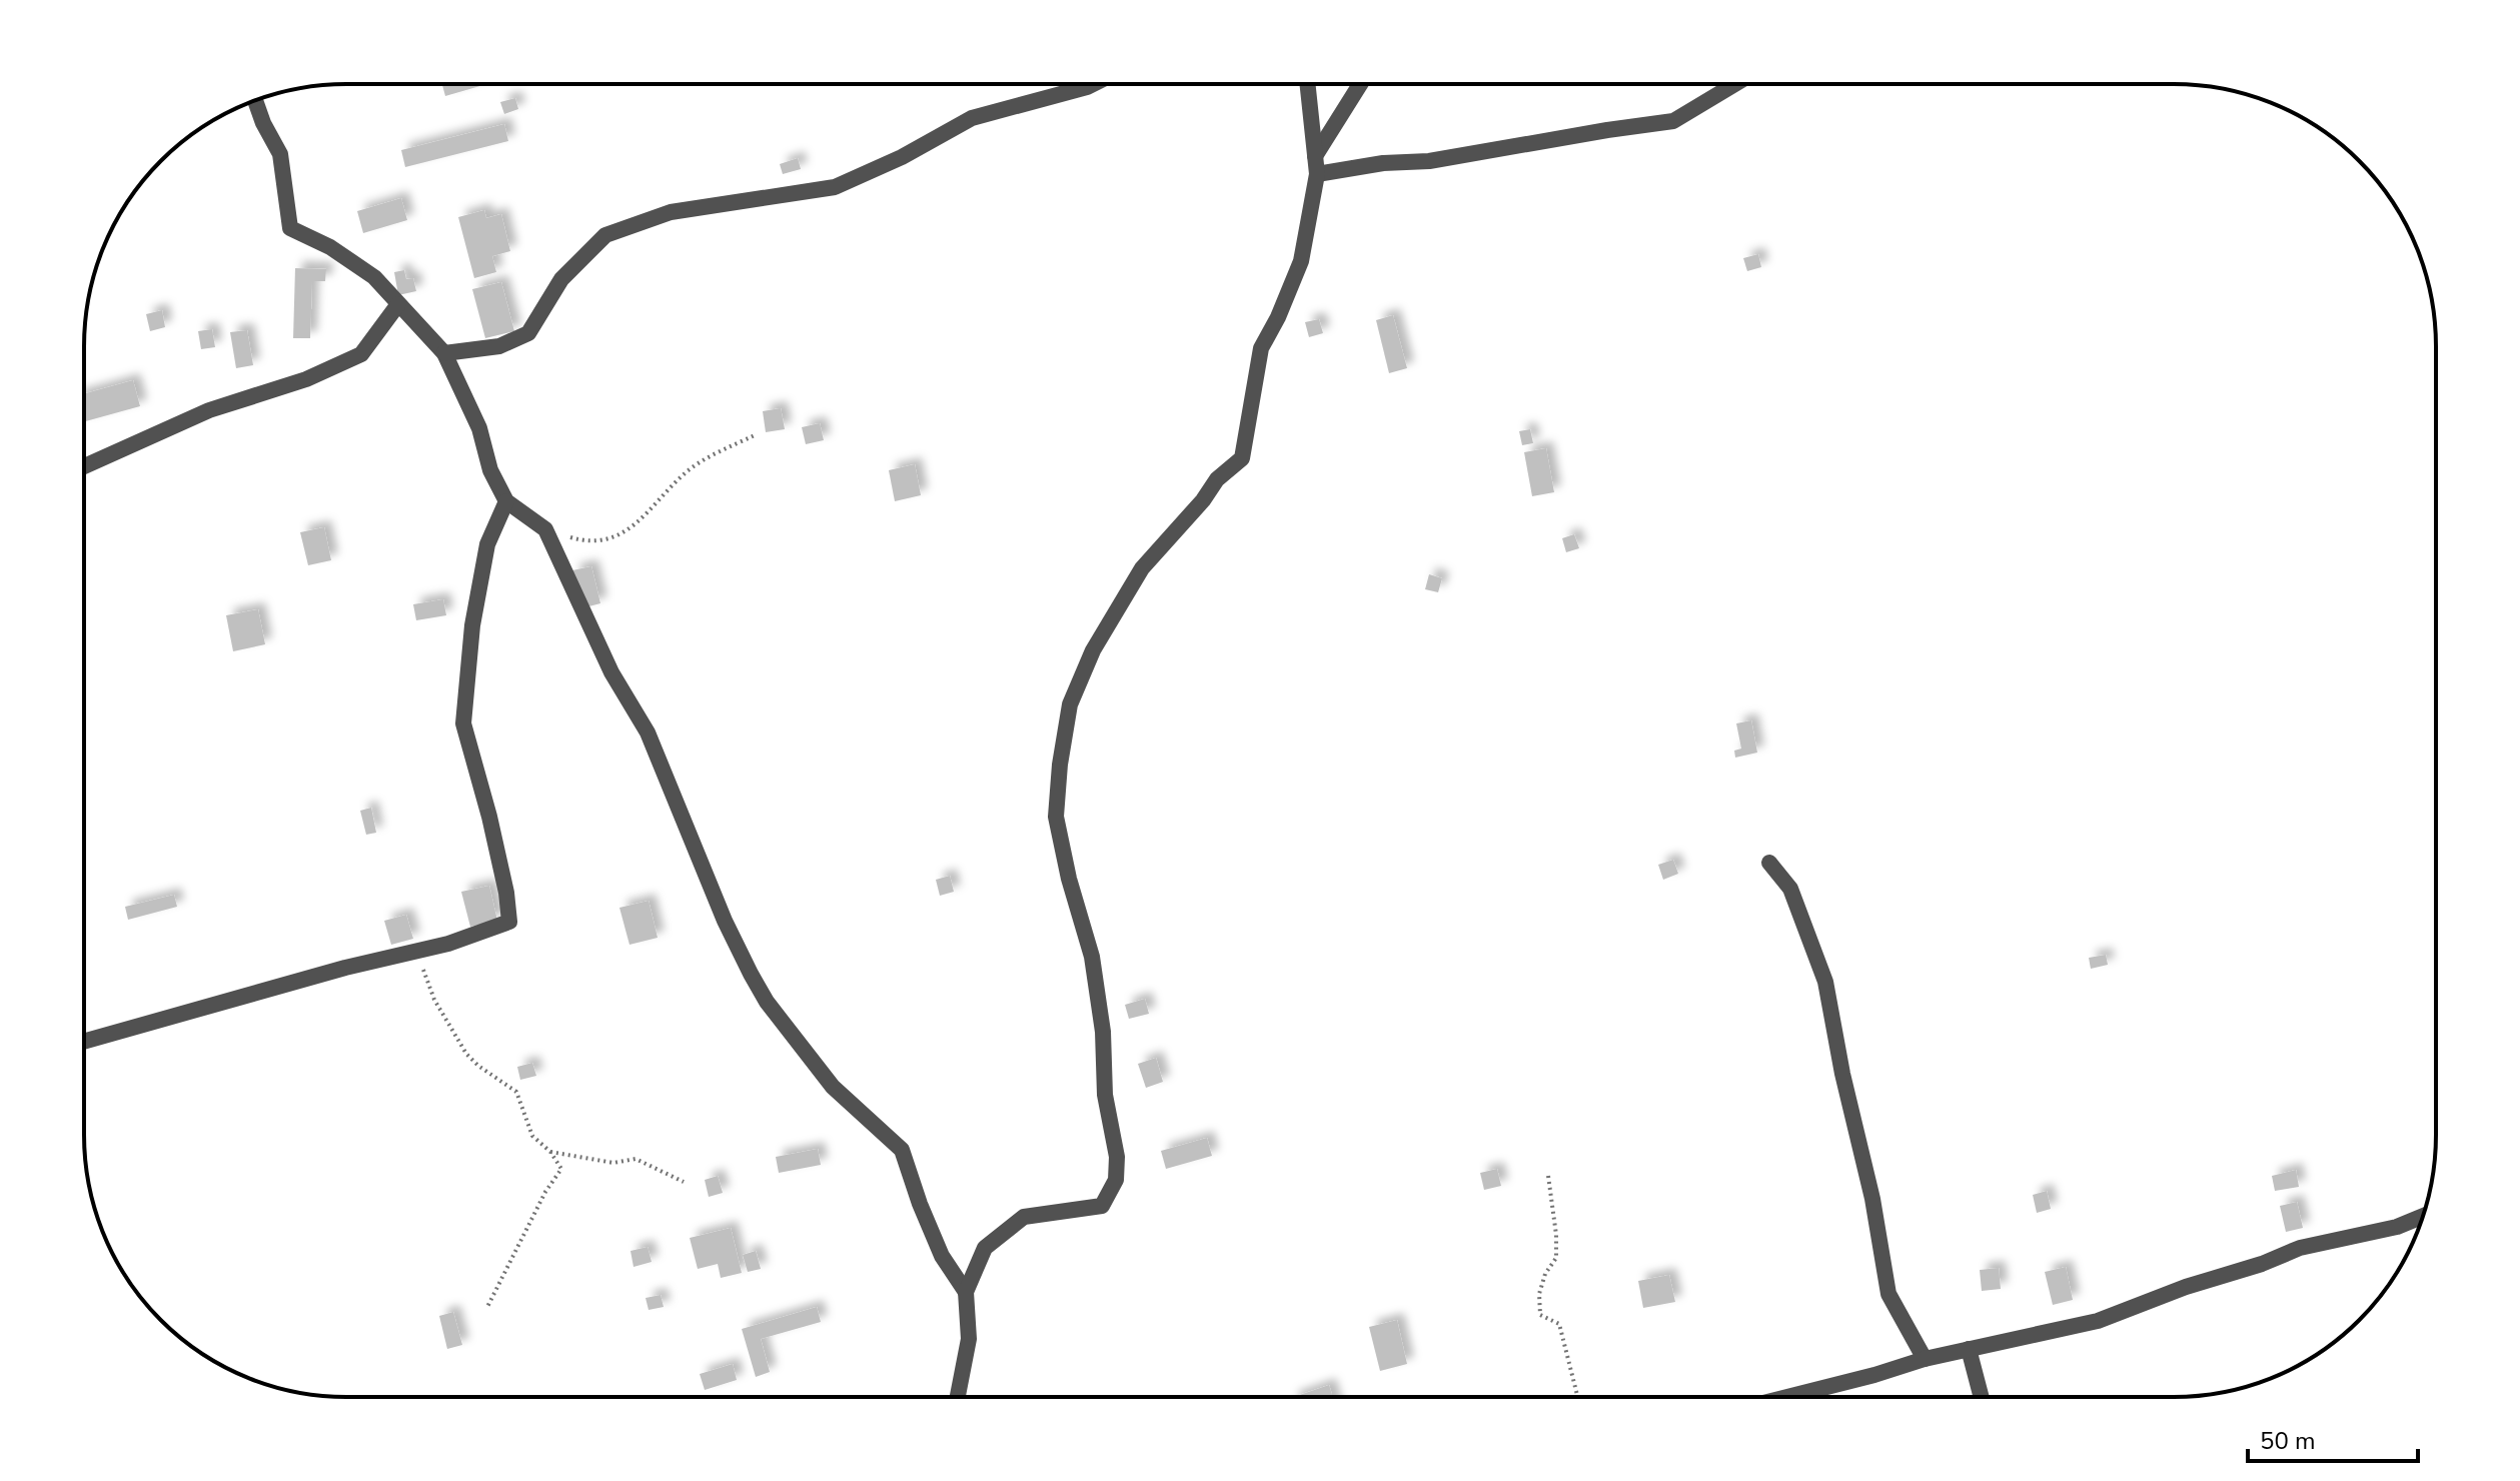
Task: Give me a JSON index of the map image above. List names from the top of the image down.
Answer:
{
  "scale_bar": "50 m"
}
